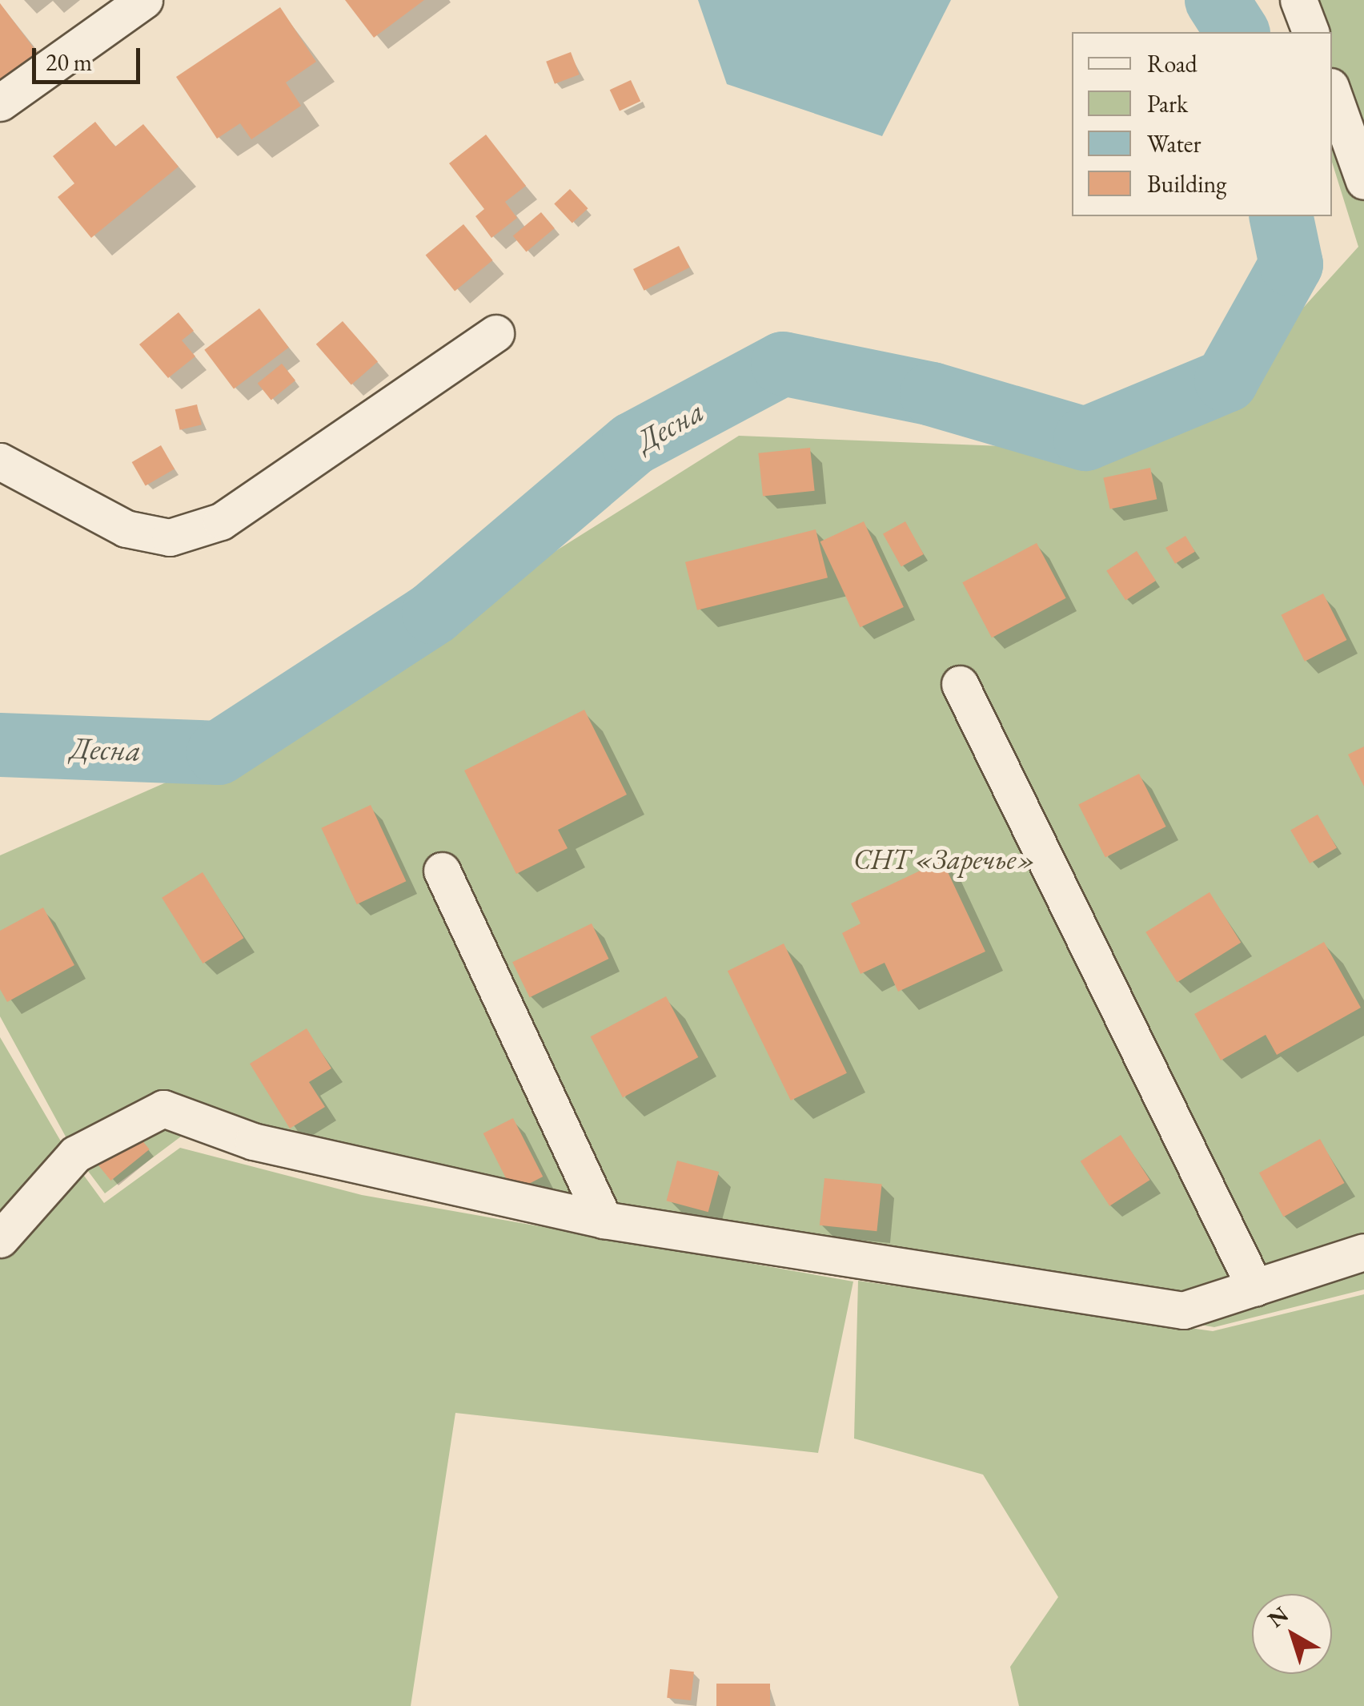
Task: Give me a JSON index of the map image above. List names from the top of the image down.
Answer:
{
  "water": ["Десна"],
  "parks": ["СНТ «Заречье»"],
  "legend": [
    "Road",
    "Park",
    "Water",
    "Building"
  ],
  "scale_bar": "20 m",
  "north": "top left"
}
